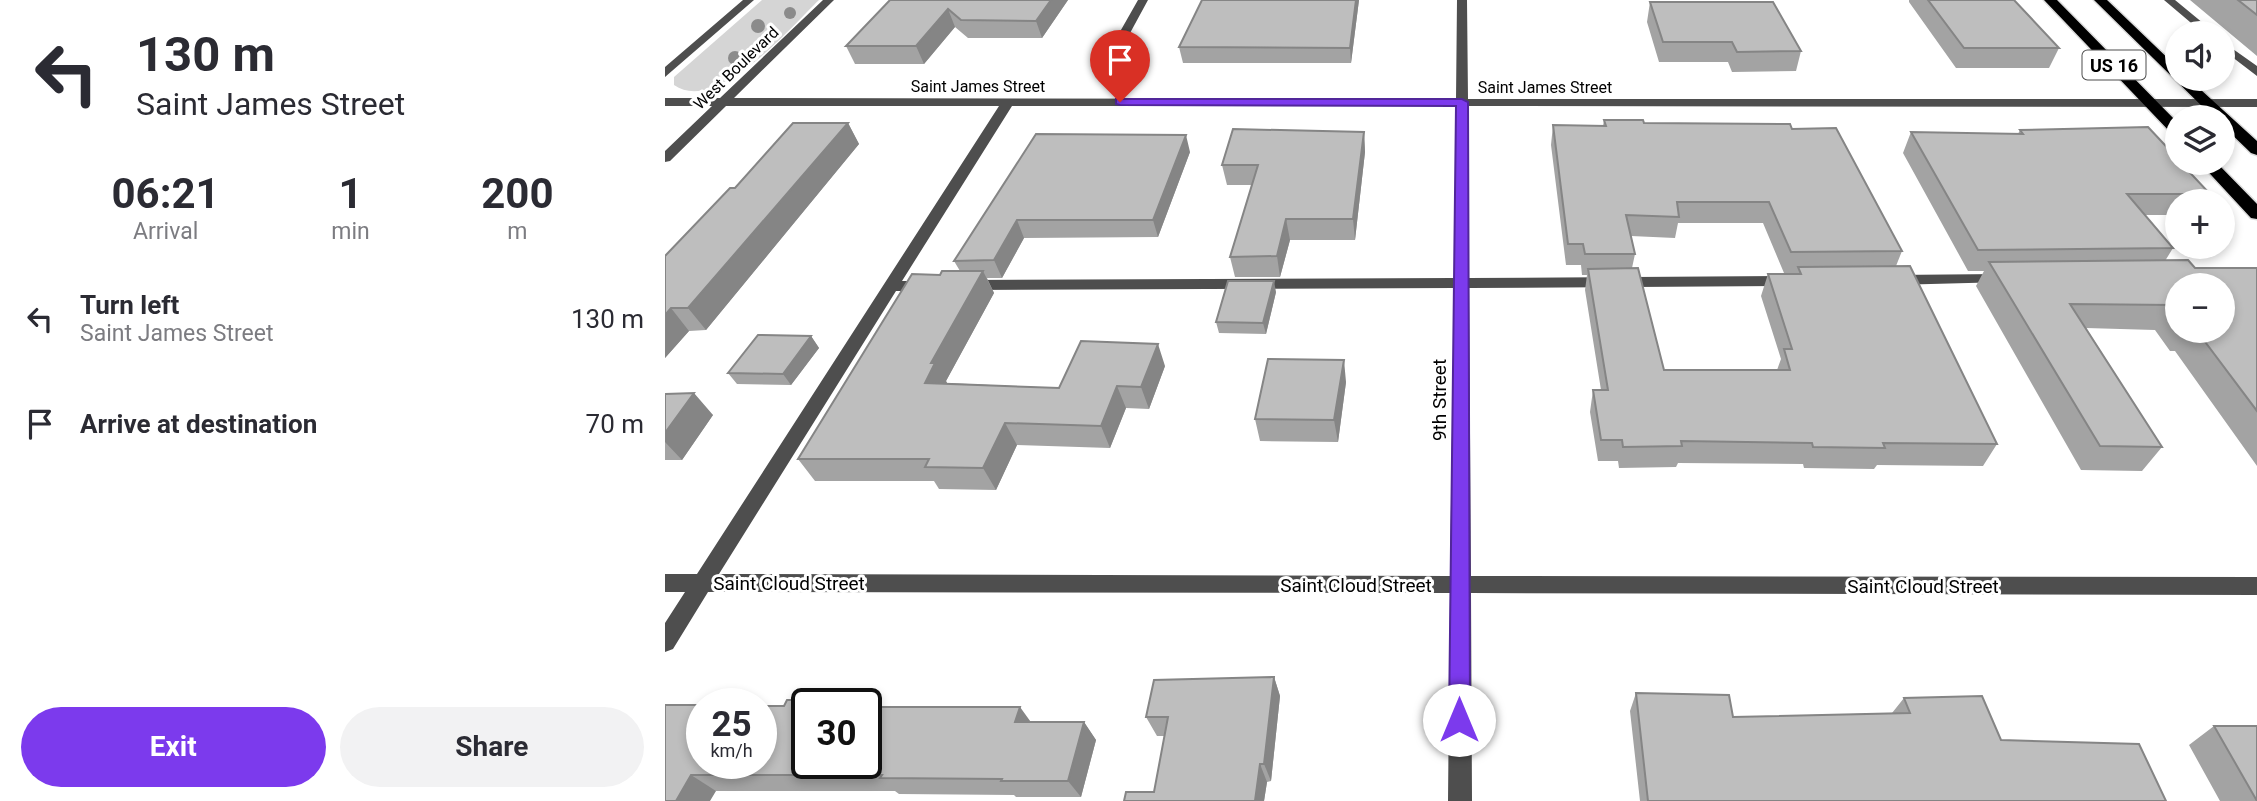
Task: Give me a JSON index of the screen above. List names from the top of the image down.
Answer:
{
  "streets": {
    "highway": ["US 16"],
    "street": [
      "West Boulevard",
      "Saint James Street",
      "9th Street",
      "Saint Cloud Street"
    ]
  },
  "crossings": [
    ["US 16", "Saint James Street"],
    ["West Boulevard", "Saint James Street"],
    ["Saint James Street", "9th Street"],
    ["9th Street", "Saint Cloud Street"]
  ],
  "page": {
    "turn": ["130 m", "Saint James Street"],
    "map_buttons": ["+", "−"],
    "eta": [
      "06:21",
      "Arrival",
      "1",
      "min",
      "200",
      "m"
    ],
    "list": [
      {
        "name": "Turn left",
        "note": "Saint James Street",
        "value": "130 m"
      },
      {
        "name": "Arrive at destination",
        "value": "70 m"
      }
    ],
    "speed": "25 km/h",
    "limit": "30",
    "buttons": ["Exit", "Share"]
  }
}
